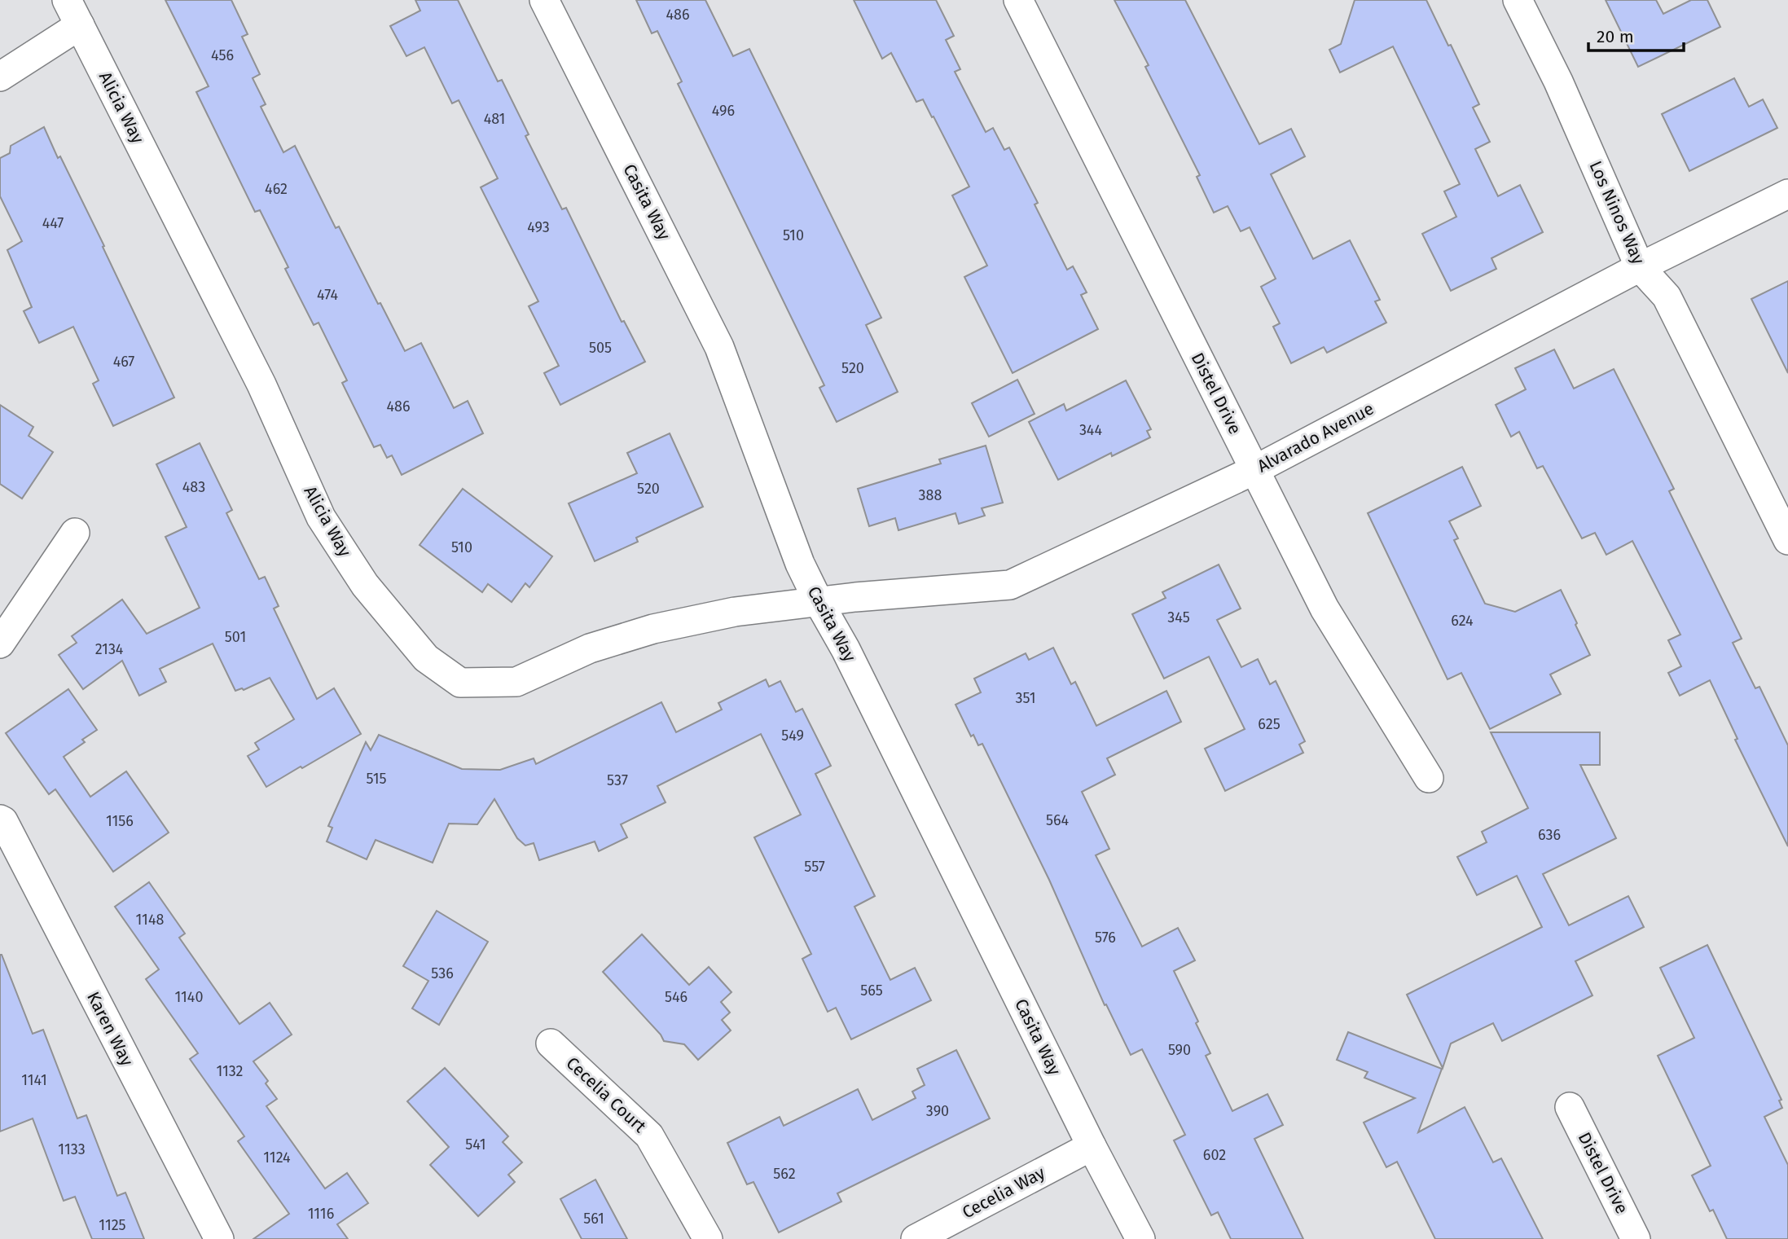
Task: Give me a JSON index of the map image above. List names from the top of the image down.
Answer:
{
  "streets": {
    "street": [
      "Alicia Way",
      "Casita Way",
      "Los Ninos Way",
      "Distel Drive",
      "Alvarado Avenue",
      "Karen Way",
      "Cecelia Court",
      "Cecelia Way"
    ]
  },
  "crossings": [
    ["Alicia Way", "Casita Way"],
    ["Alicia Way", "Alvarado Avenue"],
    ["Casita Way", "Alvarado Avenue"],
    ["Casita Way", "Cecelia Way"],
    ["Los Ninos Way", "Alvarado Avenue"],
    ["Distel Drive", "Alvarado Avenue"]
  ],
  "house_numbers": [
    "486",
    "456",
    "496",
    "481",
    "462",
    "447",
    "493",
    "510",
    "474",
    "505",
    "467",
    "520",
    "486",
    "344",
    "483",
    "520",
    "388",
    "510",
    "345",
    "624",
    "501",
    "2134",
    "351",
    "625",
    "549",
    "515",
    "537",
    "564",
    "1156",
    "636",
    "557",
    "1148",
    "576",
    "536",
    "565",
    "1140",
    "546",
    "590",
    "1132",
    "1141",
    "390",
    "541",
    "1133",
    "602",
    "1124",
    "562",
    "1116",
    "561",
    "1125"
  ],
  "scale_bar": "20 m"
}
